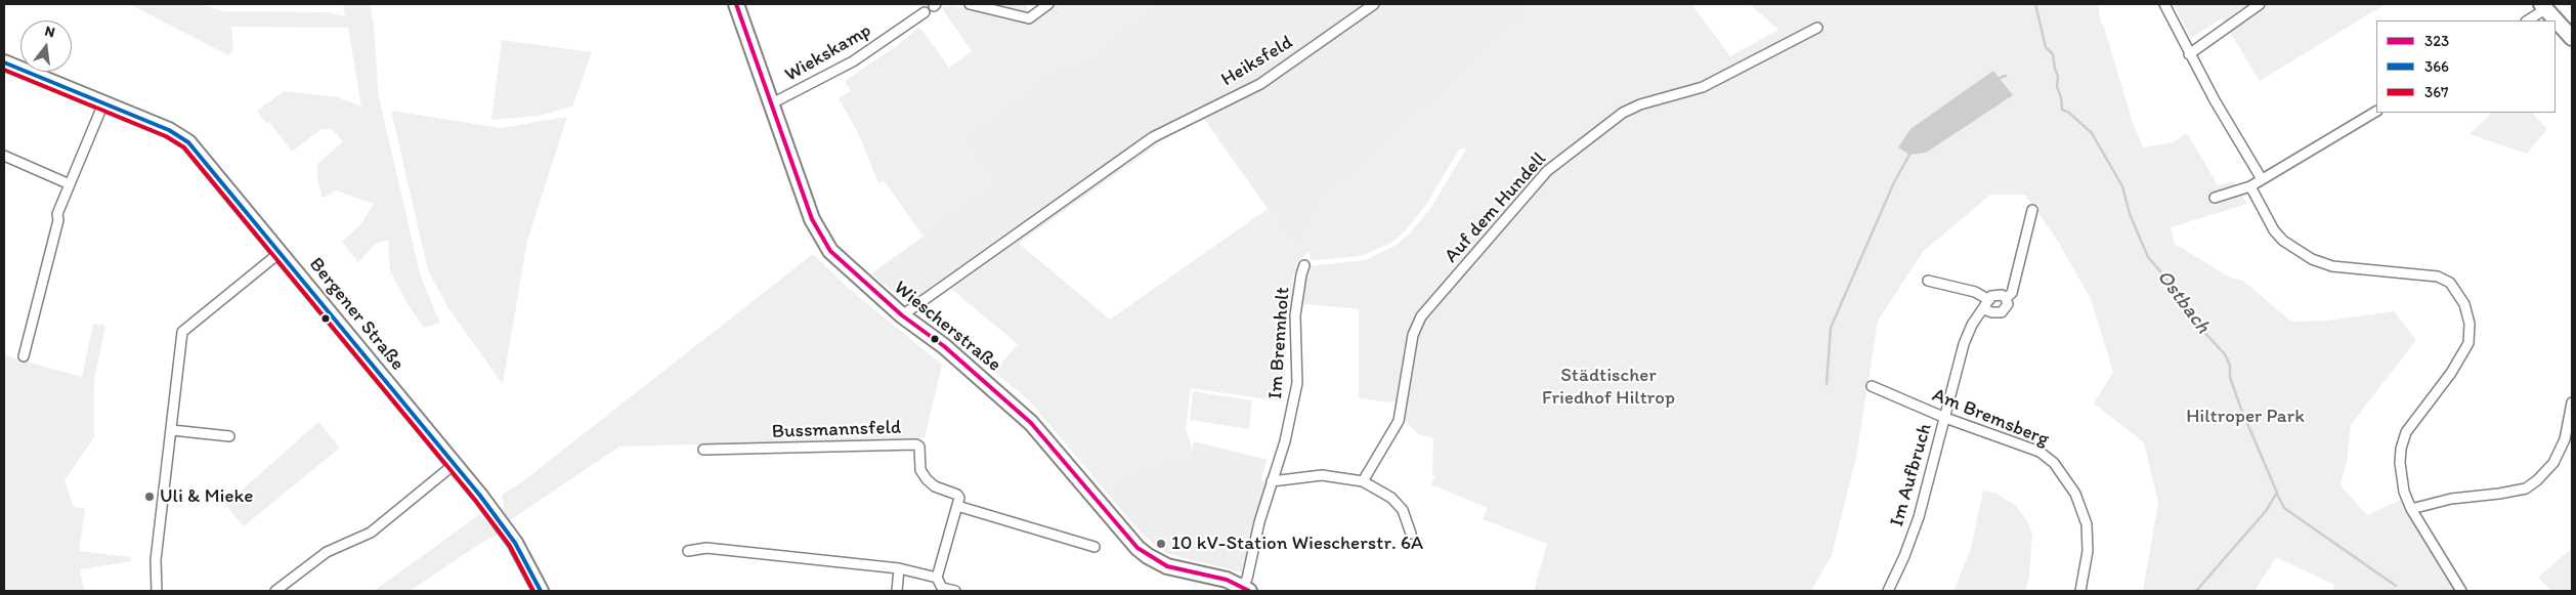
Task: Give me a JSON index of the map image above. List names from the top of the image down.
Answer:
{
  "streets": {
    "street": [
      "Wiekskamp",
      "Heiksfeld",
      "Auf dem Hundell",
      "Bergener Straße",
      "Wiescherstraße",
      "Im Brennholt",
      "Am Bremsberg",
      "Bussmannsfeld",
      "Im Aufbruch"
    ]
  },
  "crossings": [
    ["Wiekskamp", "Wiescherstraße"],
    ["Heiksfeld", "Wiescherstraße"],
    ["Wiescherstraße", "Im Brennholt"],
    ["Am Bremsberg", "Im Aufbruch"]
  ],
  "water": ["Ostbach"],
  "parks": ["Städtischer Friedhof Hiltrop", "Hiltroper Park"],
  "places": ["Uli & Mieke", "10 kV-Station Wiescherstr. 6A"],
  "lines": ["transit line 323", "transit line 366", "transit line 367"],
  "legend": ["323", "366", "367"],
  "north": "top"
}
